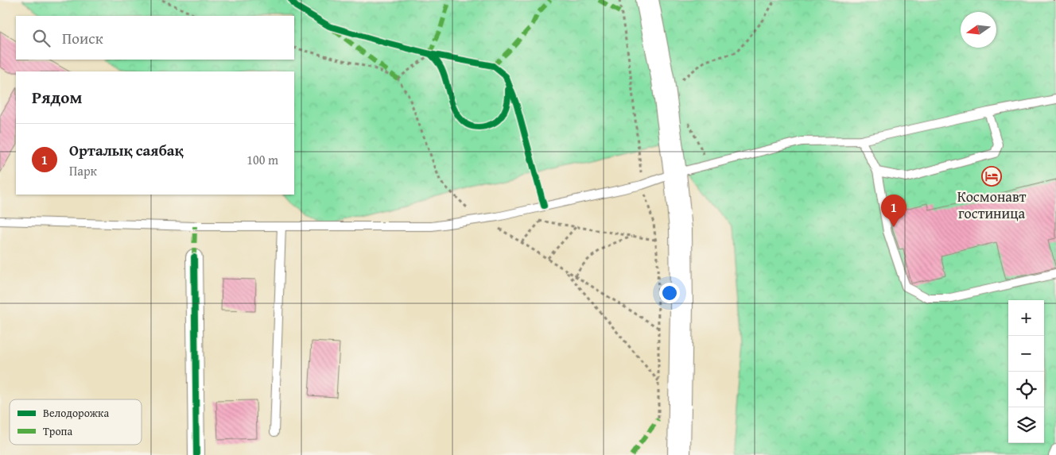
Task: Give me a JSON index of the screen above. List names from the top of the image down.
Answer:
{
  "places": {
    "hotel": ["Космонавт гостиница"]
  },
  "legend": ["Велодорожка", "Тропа"],
  "north": "left",
  "page": {
    "search": "Поиск",
    "heading": "Рядом",
    "list": [
      {
        "mark": "1",
        "name": "Орталық саябақ",
        "note": "Парк",
        "value": "100 m"
      }
    ],
    "pins": "1",
    "map_buttons": ["+", "−"]
  }
}
